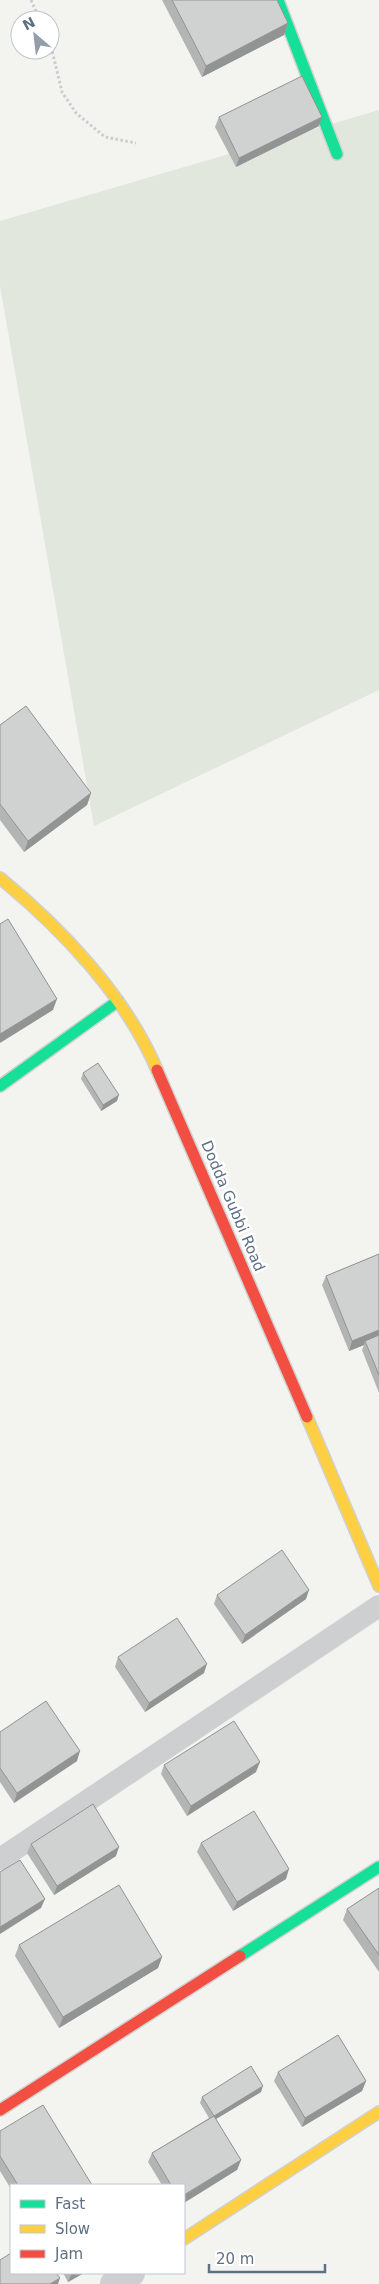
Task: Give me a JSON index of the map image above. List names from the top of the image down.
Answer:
{
  "streets": {
    "street": ["Dodda Gubbi Road"]
  },
  "legend": ["Fast", "Slow", "Jam"],
  "scale_bar": "20 m",
  "north": "top left"
}
